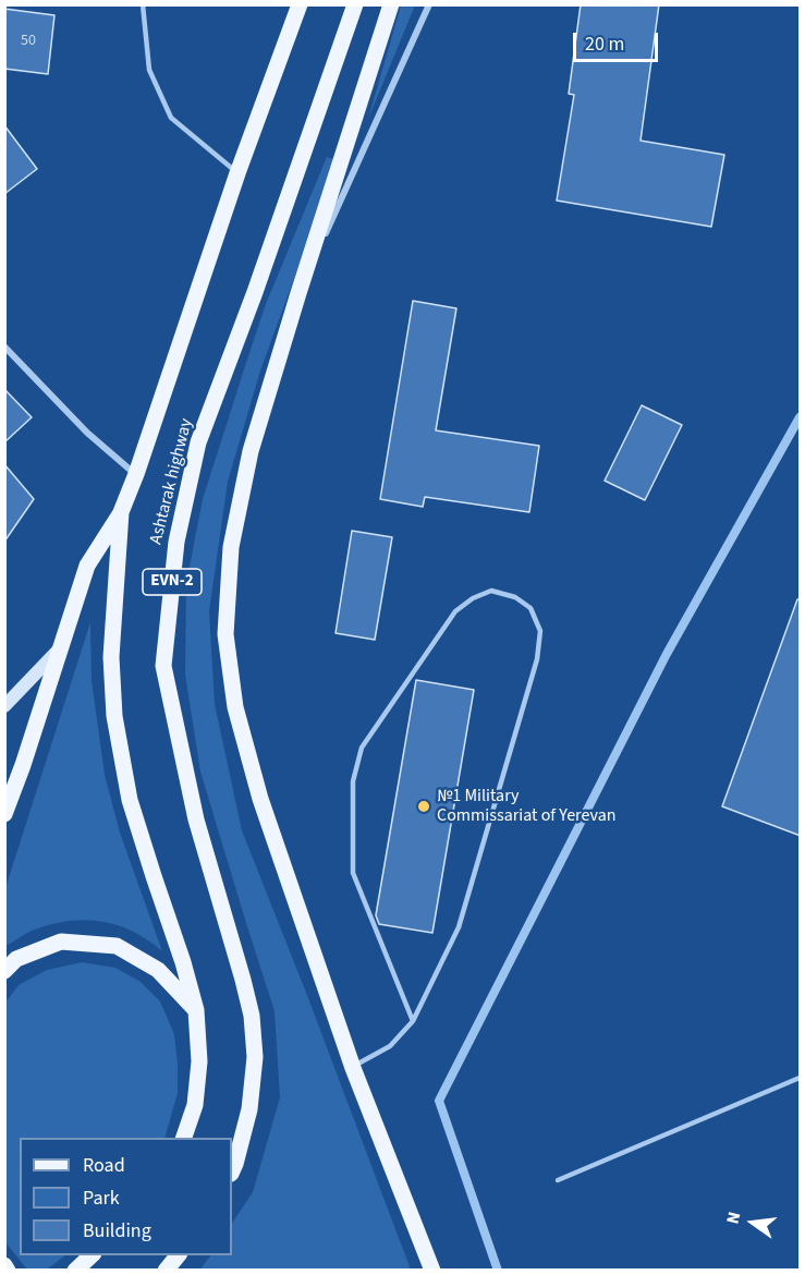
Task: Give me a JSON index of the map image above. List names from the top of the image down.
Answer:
{
  "streets": {
    "main road": ["Ashtarak highway", "EVN-2"]
  },
  "places": ["№1 Military Commissariat of Yerevan"],
  "house_numbers": ["50"],
  "legend": ["Road", "Park", "Building"],
  "scale_bar": "20 m",
  "north": "left"
}
